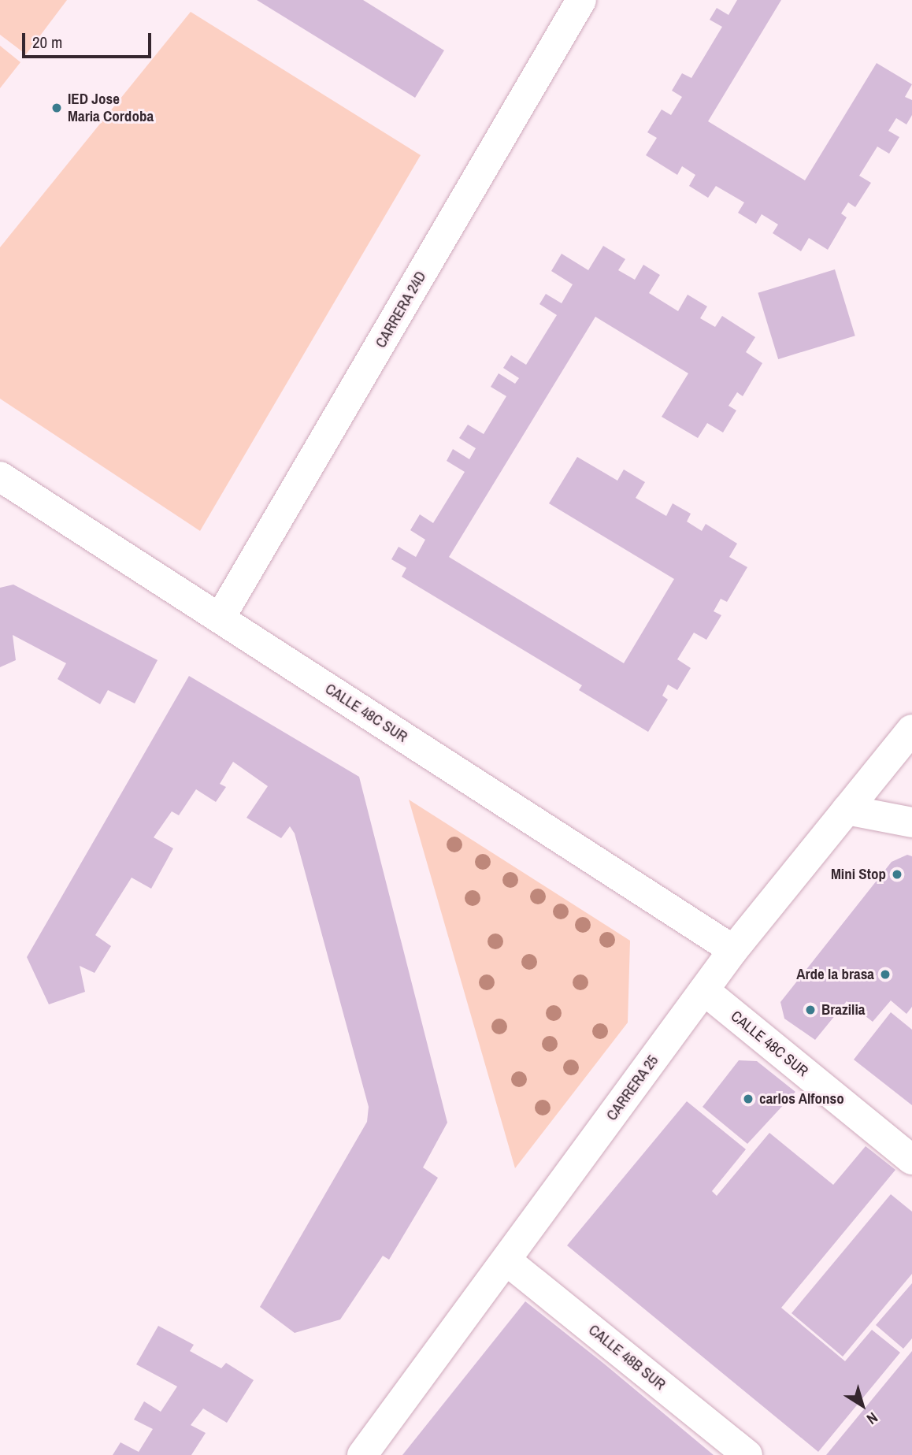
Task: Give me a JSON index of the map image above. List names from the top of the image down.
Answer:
{
  "streets": {
    "street": [
      "CARRERA 24D",
      "CALLE 48C SUR",
      "CARRERA 25",
      "CALLE 48B SUR"
    ]
  },
  "crossings": [
    ["CARRERA 24D", "CALLE 48C SUR"],
    ["CALLE 48C SUR", "CARRERA 25"],
    ["CARRERA 25", "CALLE 48B SUR"]
  ],
  "places": [
    "IED Jose Maria Cordoba",
    "Mini Stop",
    "Arde la brasa",
    "Brazilia",
    "carlos Alfonso"
  ],
  "scale_bar": "20 m",
  "north": "bottom right"
}
